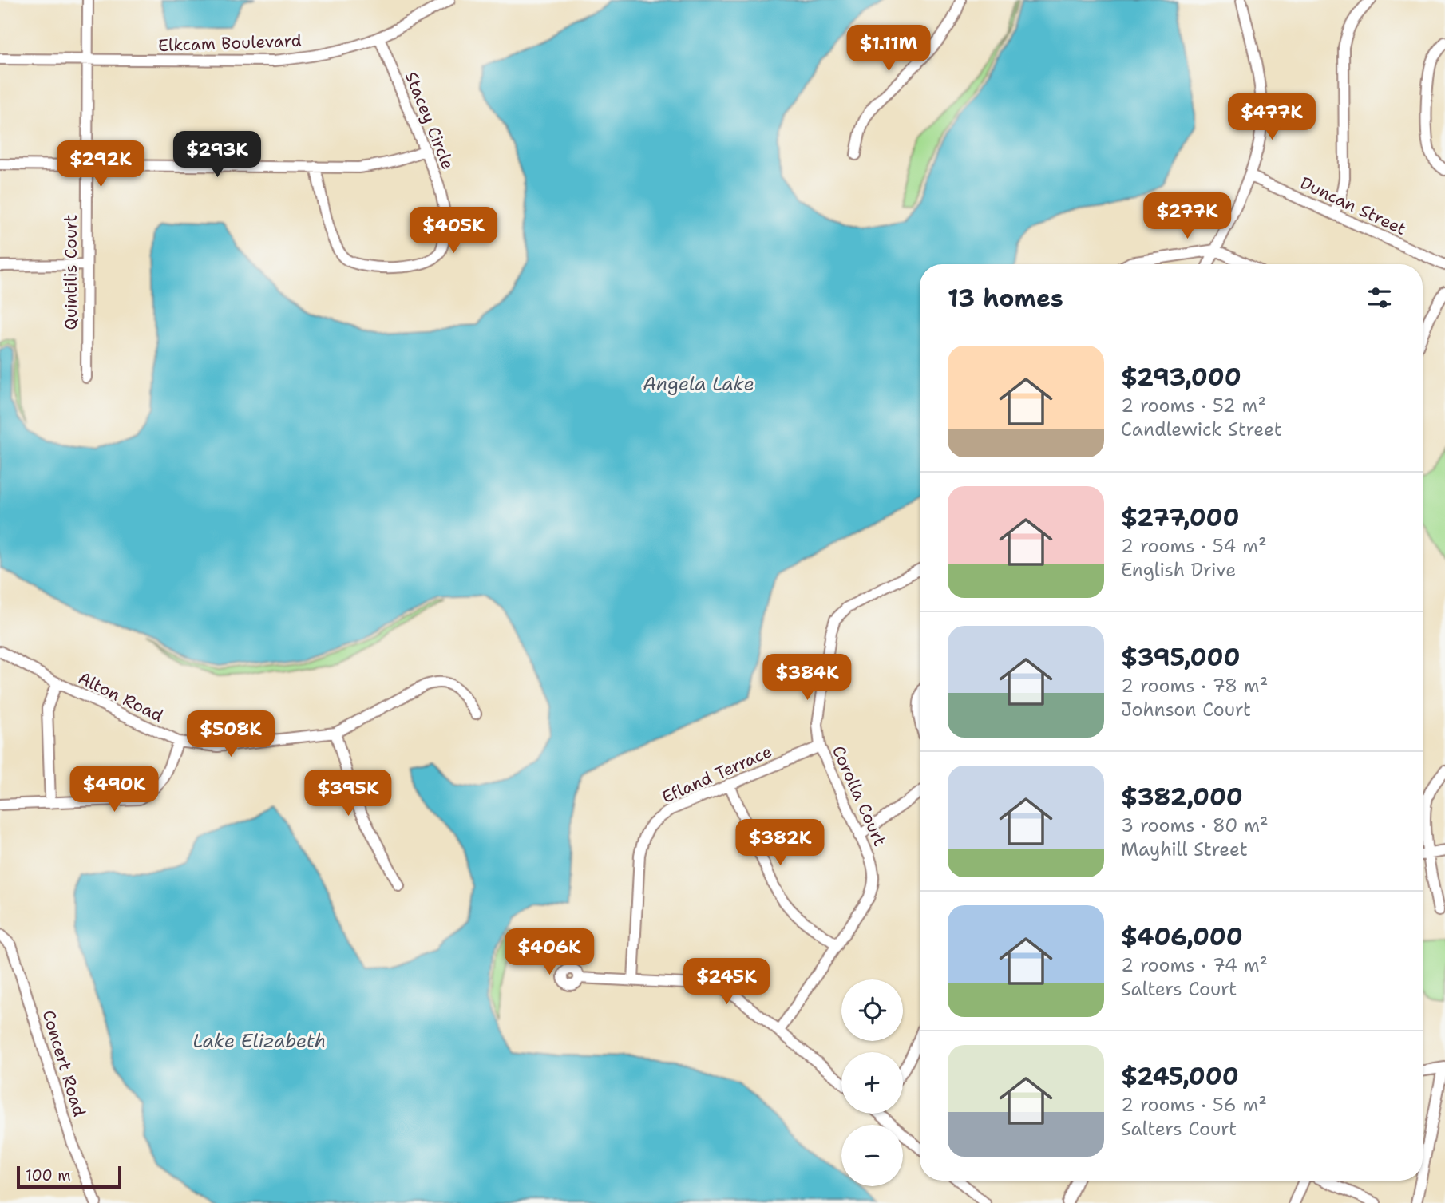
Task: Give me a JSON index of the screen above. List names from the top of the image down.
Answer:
{
  "streets": {
    "street": [
      "Elkcam Boulevard",
      "Stacey Circle",
      "Duncan Street",
      "Quintilis Court",
      "Alton Road",
      "Efland Terrace",
      "Corolla Court",
      "Concert Road"
    ]
  },
  "crossings": [
    ["Elkcam Boulevard", "Stacey Circle"],
    ["Elkcam Boulevard", "Quintilis Court"],
    ["Efland Terrace", "Corolla Court"]
  ],
  "water": ["Angela Lake", "Lake Elizabeth"],
  "scale_bar": "100 m",
  "page": {
    "price": [
      "$1.11M",
      "$477K",
      "$293K",
      "$292K",
      "$277K",
      "$405K",
      "$384K",
      "$508K",
      "$490K",
      "$395K",
      "$382K",
      "$406K",
      "$245K"
    ],
    "heading": "13 homes",
    "list": [
      {
        "name": "$293,000",
        "note": "2 rooms · 52 m² · Candlewick Street"
      },
      {
        "name": "$277,000",
        "note": "2 rooms · 54 m² · English Drive"
      },
      {
        "name": "$395,000",
        "note": "2 rooms · 78 m² · Johnson Court"
      },
      {
        "name": "$382,000",
        "note": "3 rooms · 80 m² · Mayhill Street"
      },
      {
        "name": "$406,000",
        "note": "2 rooms · 74 m² · Salters Court"
      },
      {
        "name": "$245,000",
        "note": "2 rooms · 56 m² · Salters Court"
      }
    ],
    "map_buttons": ["+", "−"],
    "scale": "100 m"
  }
}
